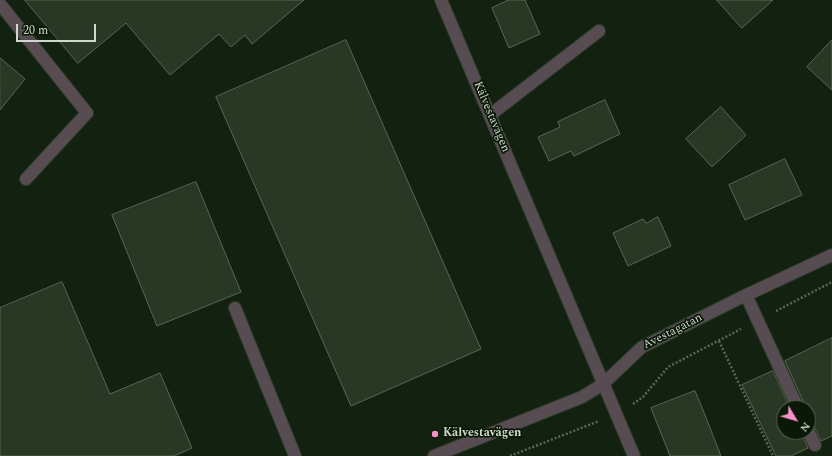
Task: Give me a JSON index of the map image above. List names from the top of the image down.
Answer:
{
  "streets": {
    "street": ["Kälvestavägen", "Avestagatan"]
  },
  "crossings": [
    ["Kälvestavägen", "Avestagatan"]
  ],
  "places": ["Kälvestavägen"],
  "scale_bar": "20 m",
  "north": "bottom right"
}
